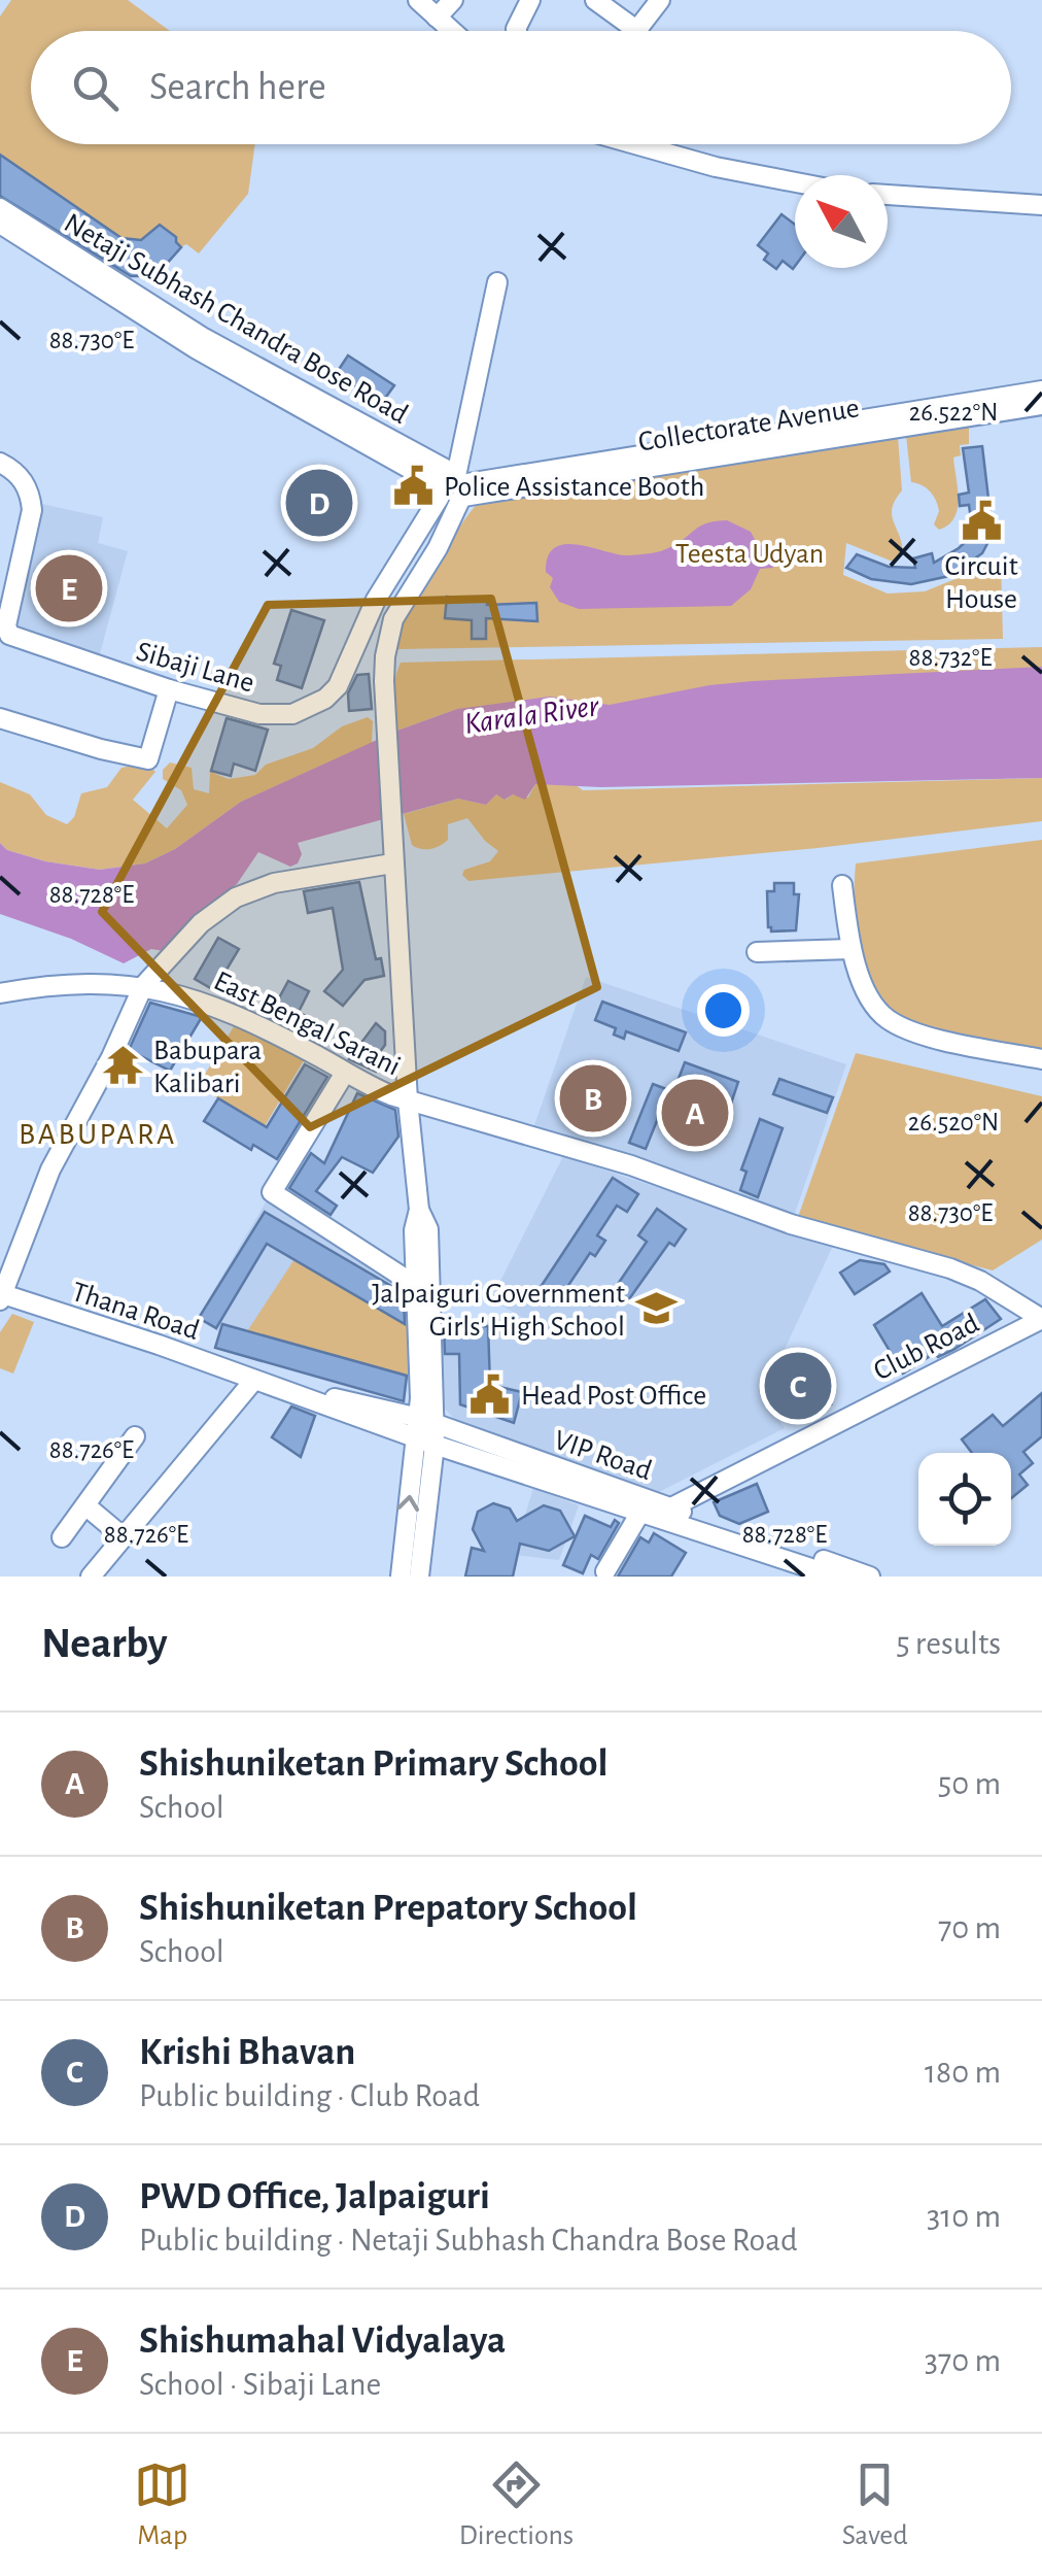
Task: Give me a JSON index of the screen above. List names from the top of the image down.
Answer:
{
  "streets": {
    "street": [
      "Netaji Subhash Chandra Bose Road",
      "Collectorate Avenue",
      "Sibaji Lane",
      "East Bengal Sarani",
      "Thana Road",
      "Club Road",
      "VIP Road"
    ]
  },
  "crossings": [
    ["Netaji Subhash Chandra Bose Road", "Collectorate Avenue"],
    ["Netaji Subhash Chandra Bose Road", "Sibaji Lane"],
    ["Collectorate Avenue", "Sibaji Lane"],
    ["East Bengal Sarani", "Club Road"],
    ["Thana Road", "VIP Road"],
    ["Club Road", "VIP Road"]
  ],
  "districts": ["BABUPARA"],
  "water": ["Karala River"],
  "parks": ["Teesta Udyan"],
  "places": {
    "public building": ["Police Assistance Booth", "Circuit House", "Head Post Office"],
    "temple": ["Babupara Kalibari"],
    "school or university": ["Jalpaiguri Government Girls' High School"]
  },
  "north": "top left",
  "page": {
    "search": "Search here",
    "pins": [
      "D",
      "E",
      "B",
      "A",
      "C"
    ],
    "heading": ["Nearby", "5 results"],
    "list": [
      {
        "mark": "A",
        "name": "Shishuniketan Primary School",
        "note": "School",
        "value": "50 m"
      },
      {
        "mark": "B",
        "name": "Shishuniketan Prepatory School",
        "note": "School",
        "value": "70 m"
      },
      {
        "mark": "C",
        "name": "Krishi Bhavan",
        "note": "Public building · Club Road",
        "value": "180 m"
      },
      {
        "mark": "D",
        "name": "PWD Office, Jalpaiguri",
        "note": "Public building · Netaji Subhash Chandra Bose Road",
        "value": "310 m"
      },
      {
        "mark": "E",
        "name": "Shishumahal Vidyalaya",
        "note": "School · Sibaji Lane",
        "value": "370 m"
      }
    ],
    "nav": ["Map", "Directions", "Saved"]
  },
  "coordinates": [
    "88.730°E",
    "26.522°N",
    "88.732°E",
    "88.728°E",
    "26.520°N",
    "88.726°E"
  ]
}
